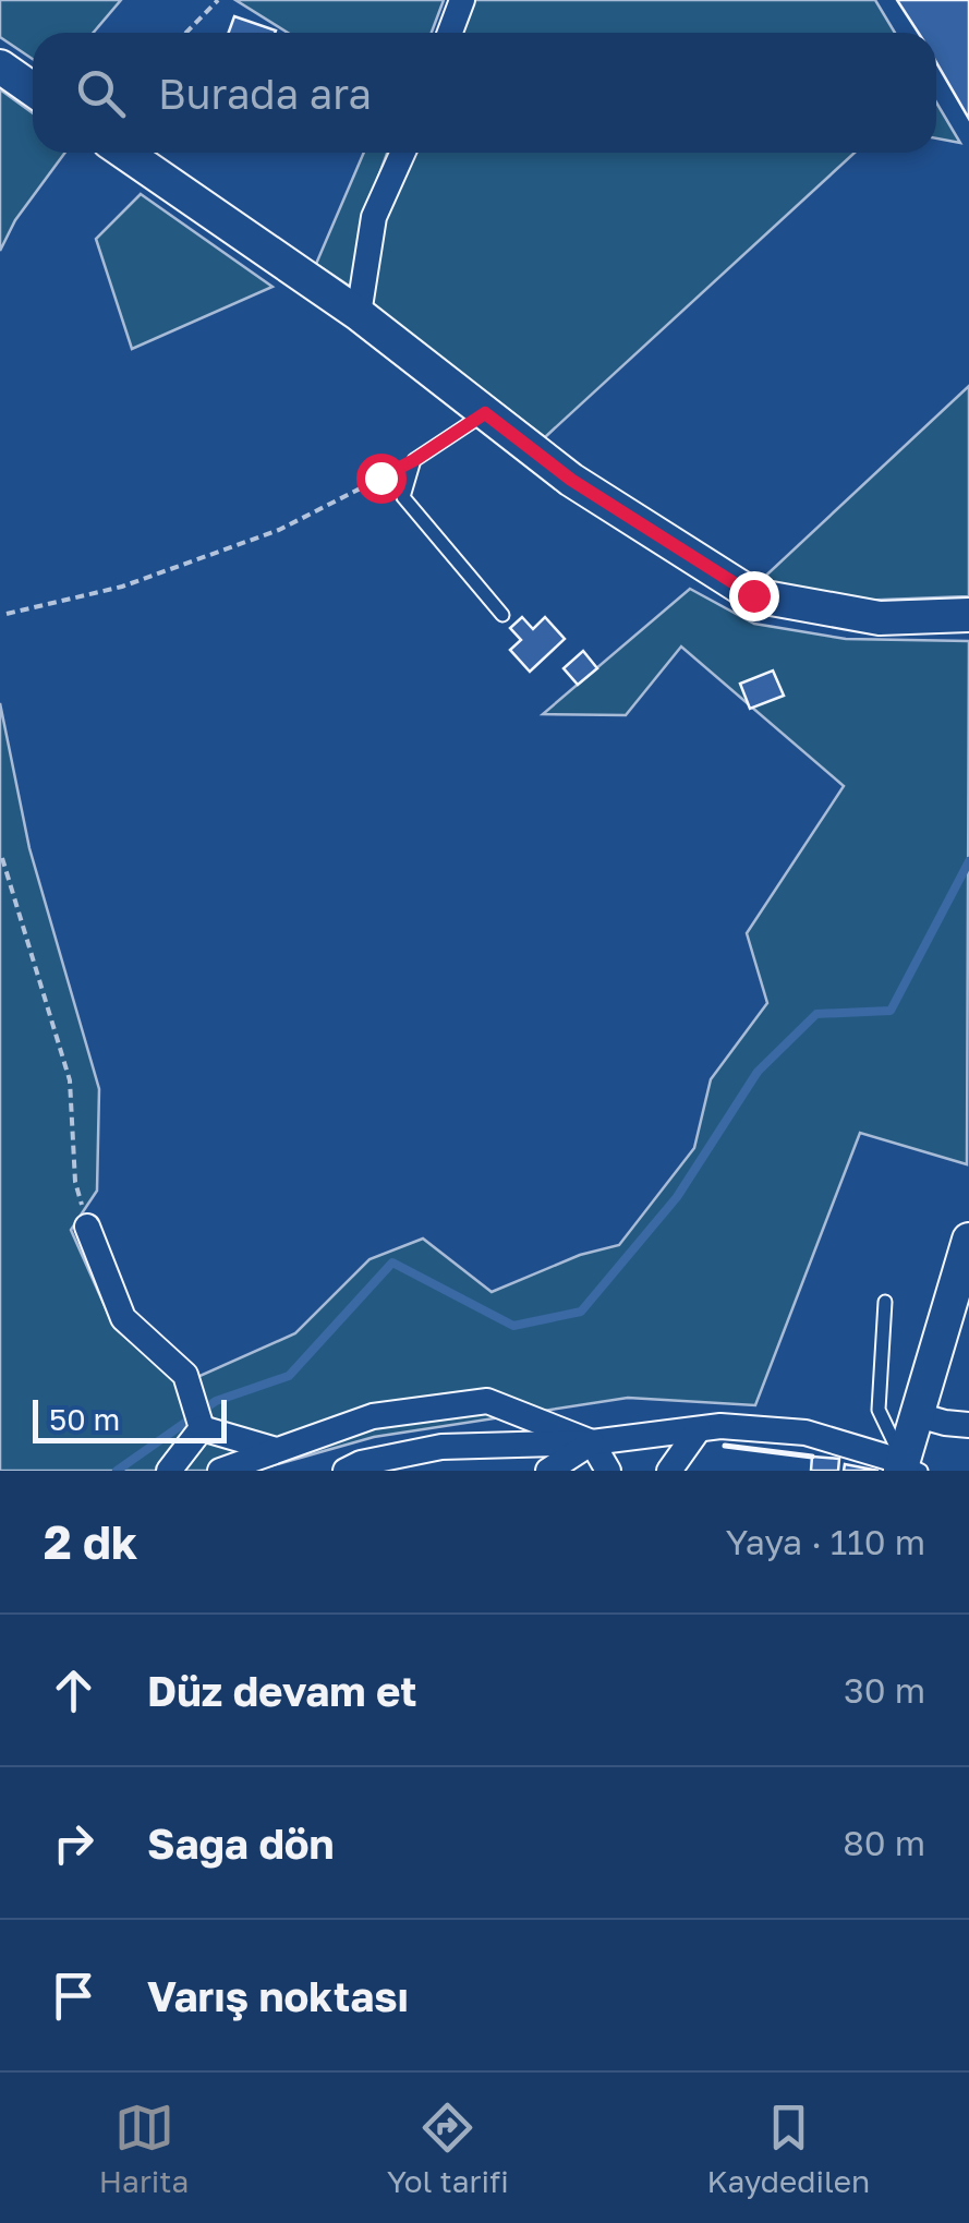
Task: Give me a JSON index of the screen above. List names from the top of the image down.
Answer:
{
  "scale_bar": "50 m",
  "page": {
    "search": "Burada ara",
    "scale": "50 m",
    "heading": ["2 dk", "Yaya · 110 m"],
    "list": [
      ["Düz devam et", "30 m"],
      ["Sağa dön", "80 m"],
      "Varış noktası"
    ],
    "nav": ["Harita", "Yol tarifi", "Kaydedilen"]
  }
}
